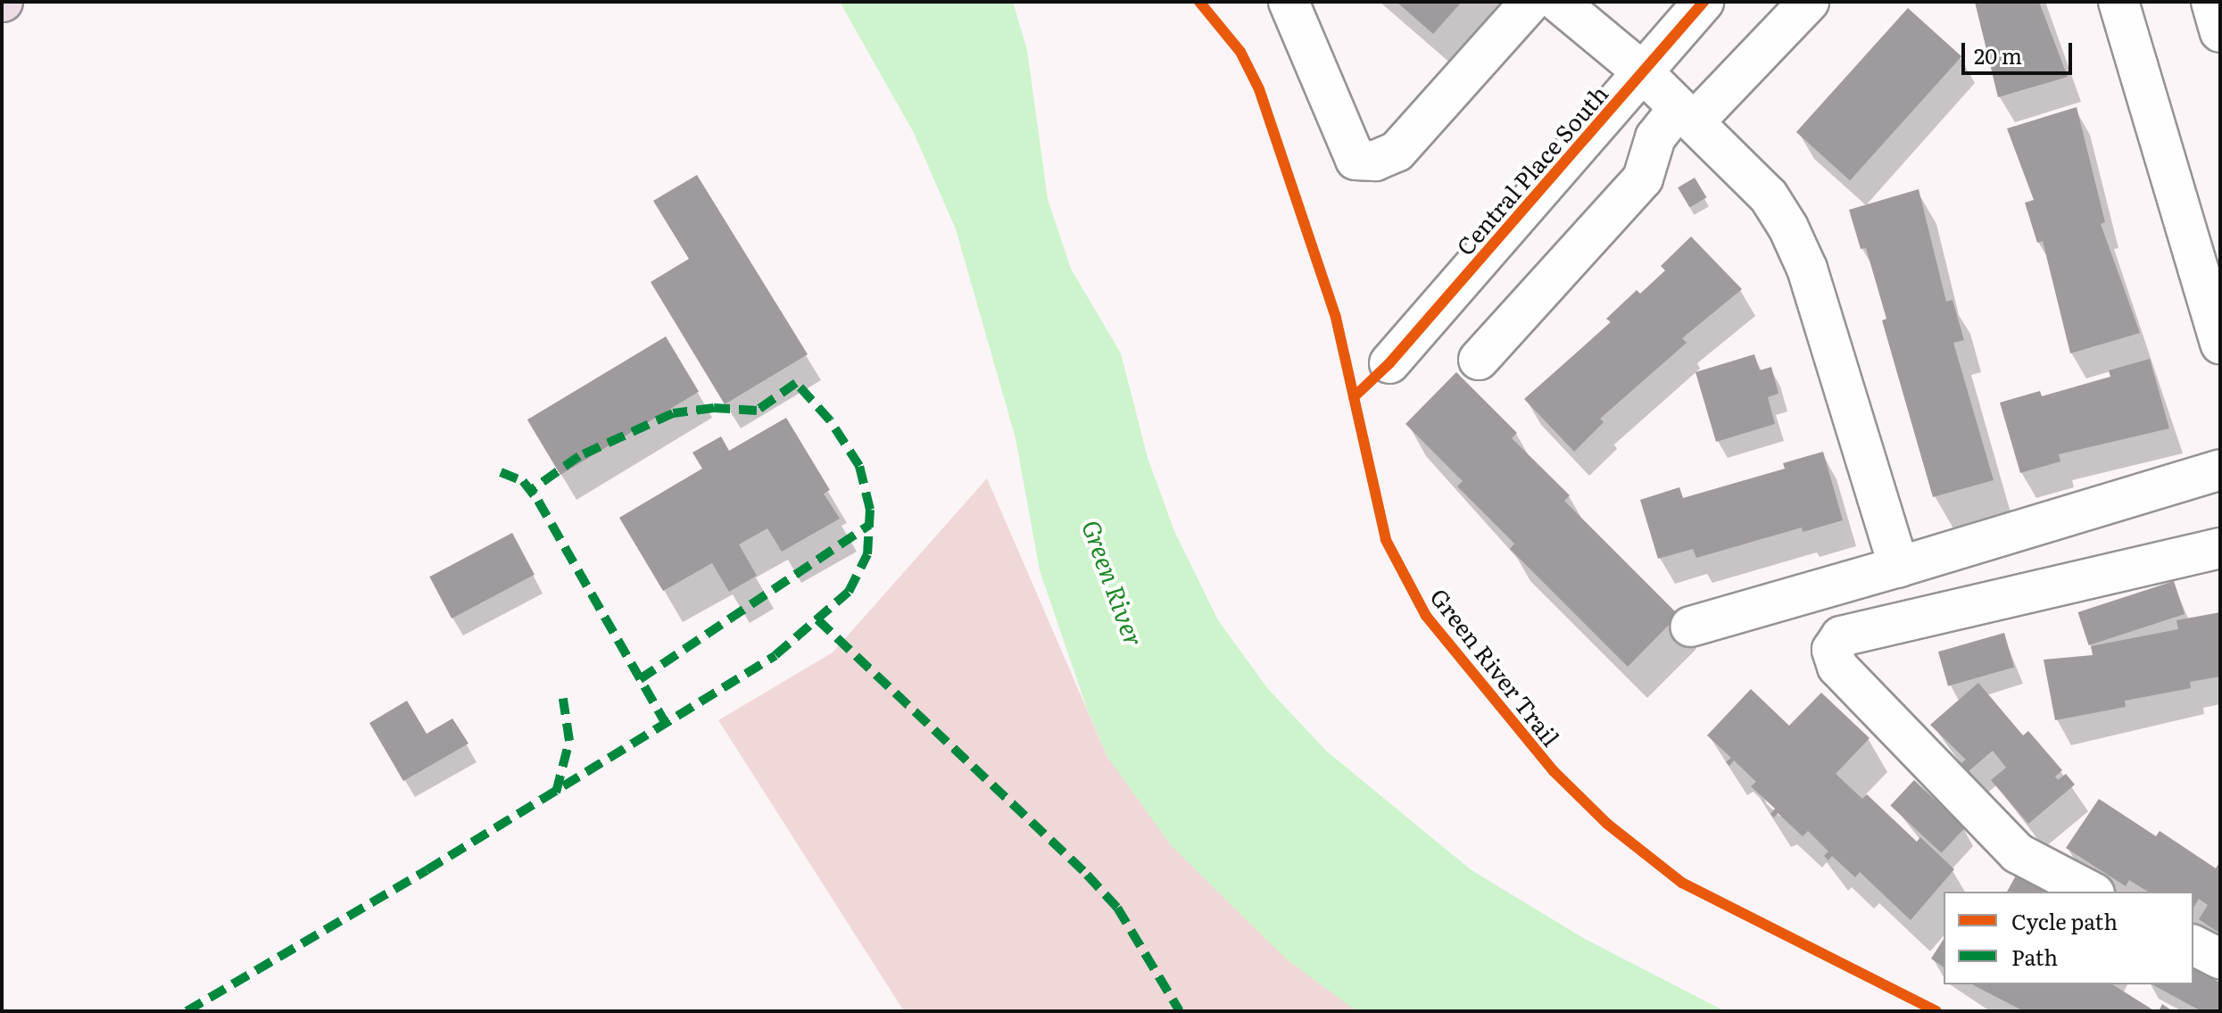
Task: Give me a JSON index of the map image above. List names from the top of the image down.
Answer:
{
  "streets": {
    "street": ["Central Place South"],
    "cycle path": ["Green River Trail"]
  },
  "water": ["Green River"],
  "legend": ["Cycle path", "Path"],
  "scale_bar": "20 m"
}
